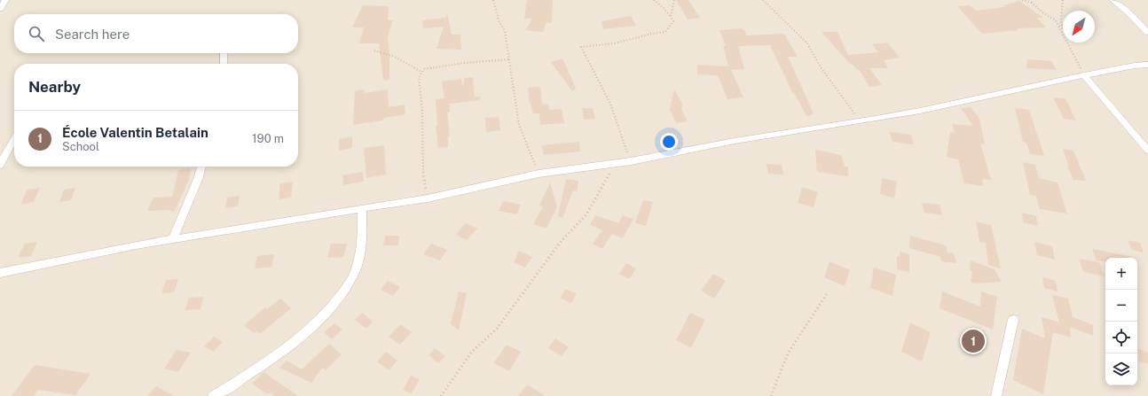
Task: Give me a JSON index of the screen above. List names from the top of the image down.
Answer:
{
  "north": "bottom left",
  "page": {
    "search": "Search here",
    "heading": "Nearby",
    "list": [
      {
        "mark": "1",
        "name": "École Valentin Betalain",
        "note": "School",
        "value": "190 m"
      }
    ],
    "map_buttons": ["+", "−"],
    "pins": "1"
  }
}
